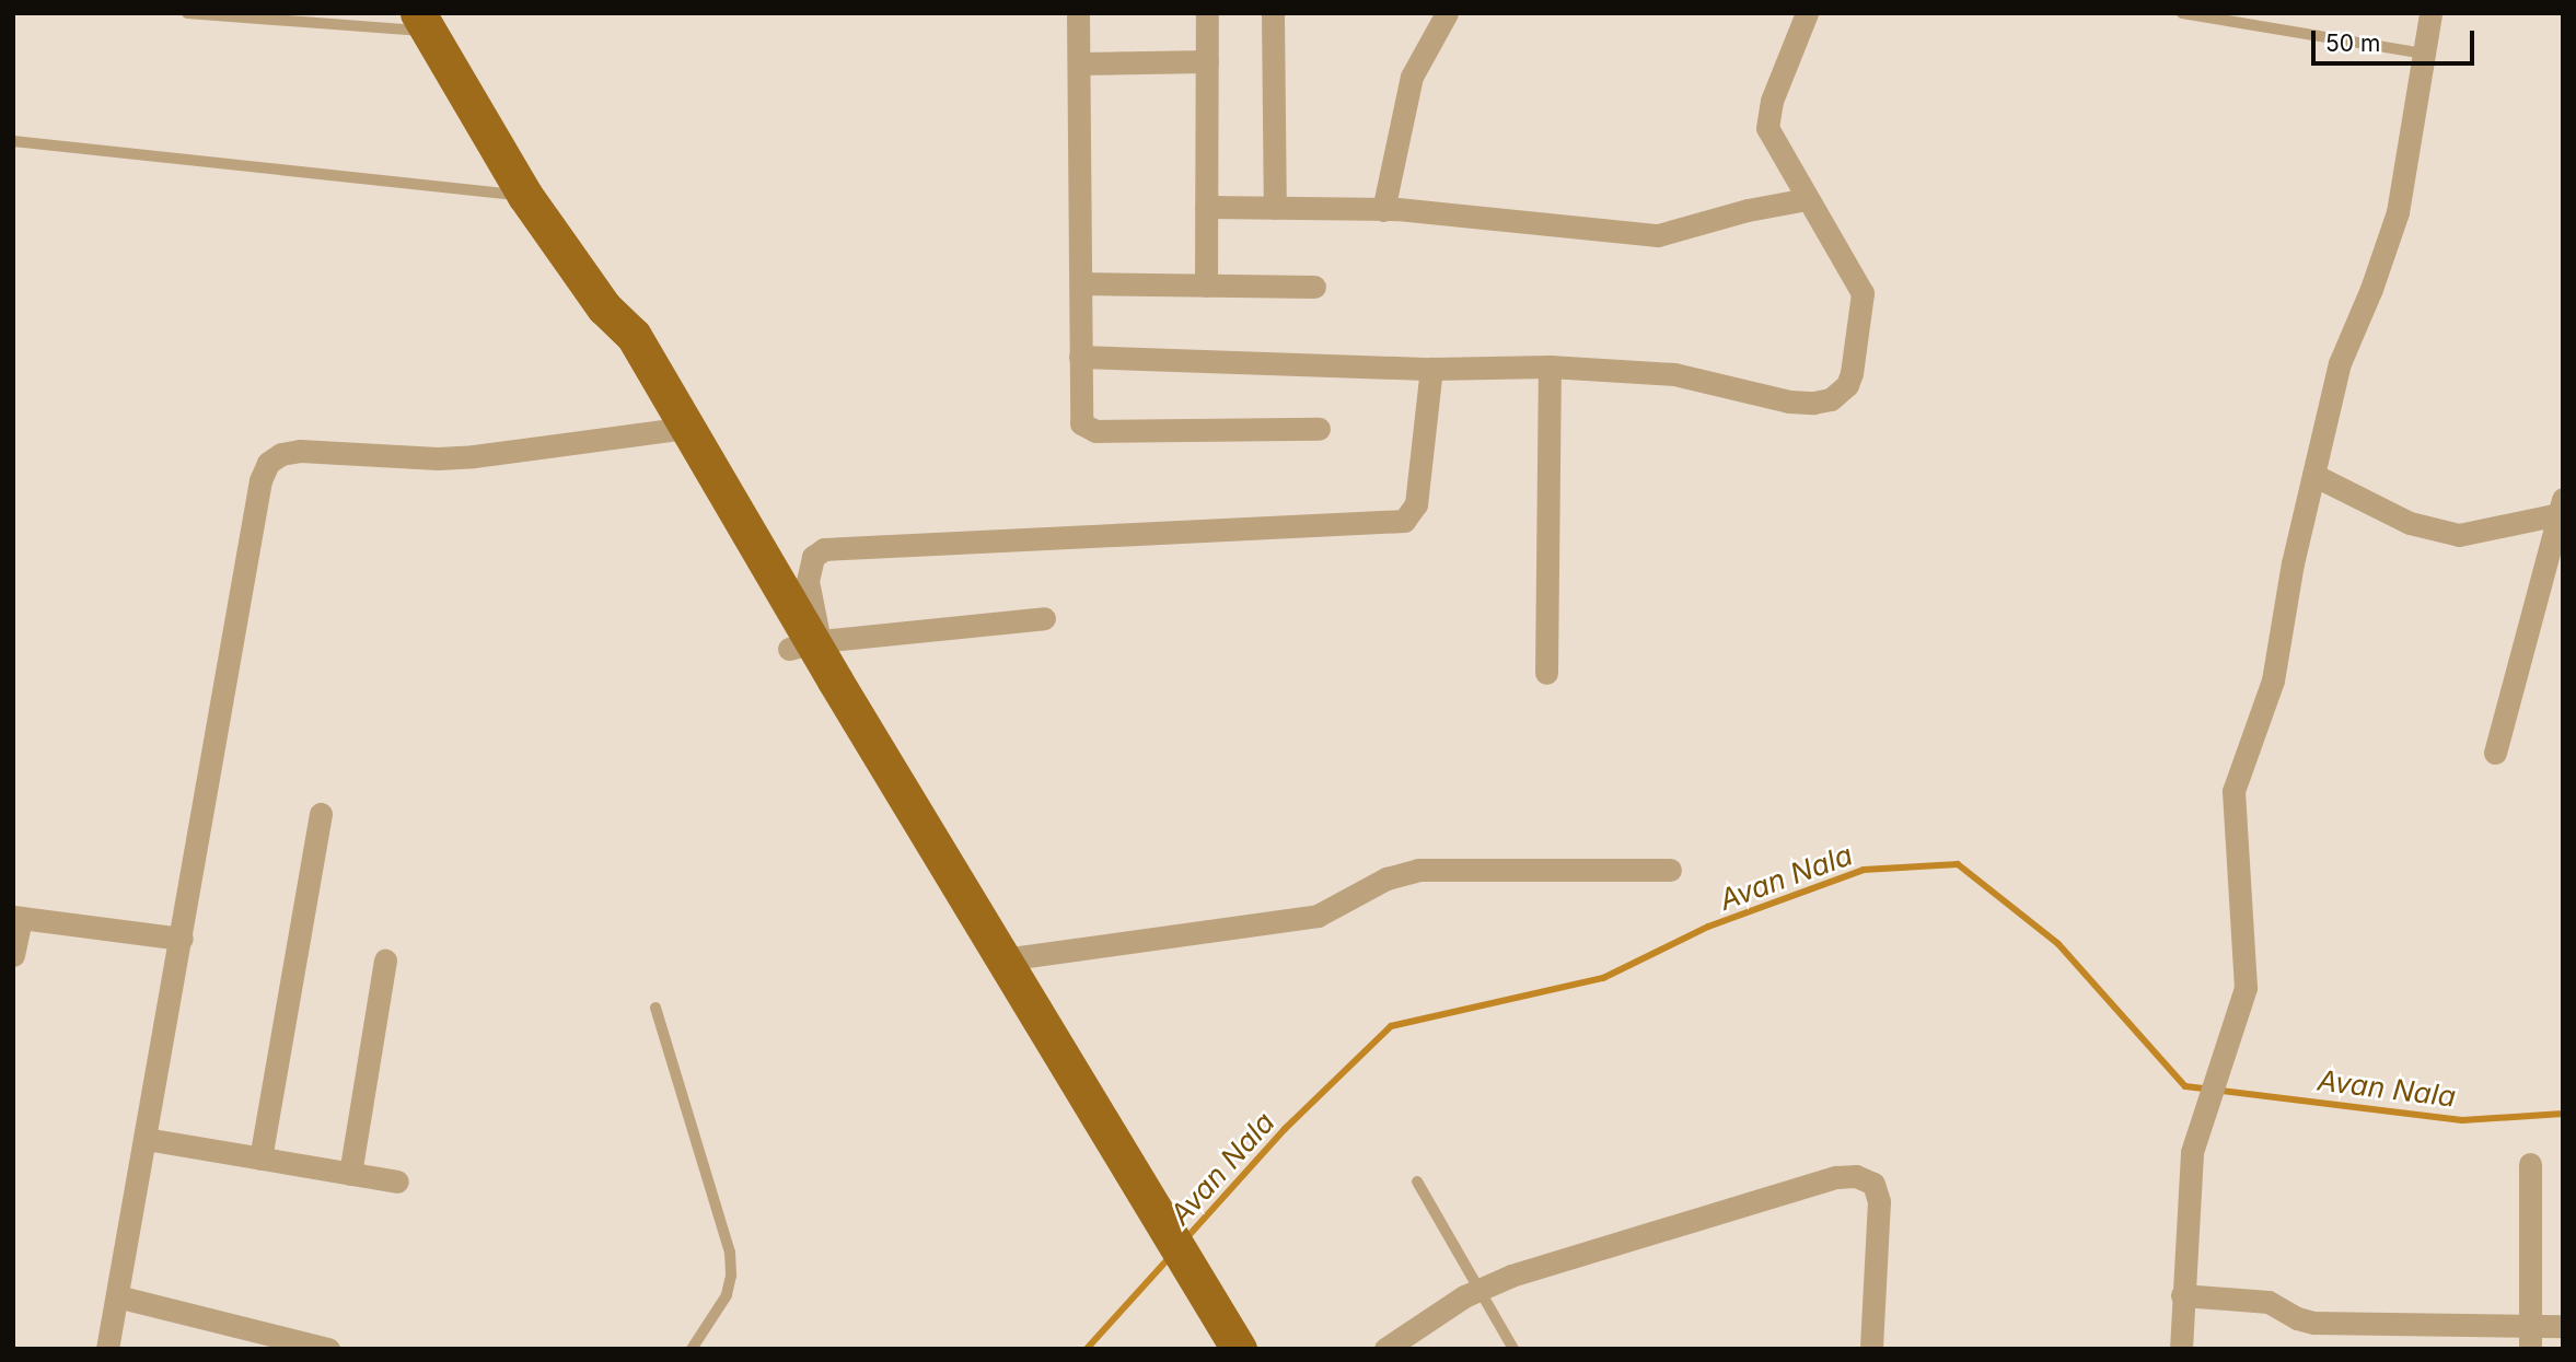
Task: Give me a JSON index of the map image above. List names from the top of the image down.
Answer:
{
  "water": ["Avan Nala"],
  "scale_bar": "50 m"
}
